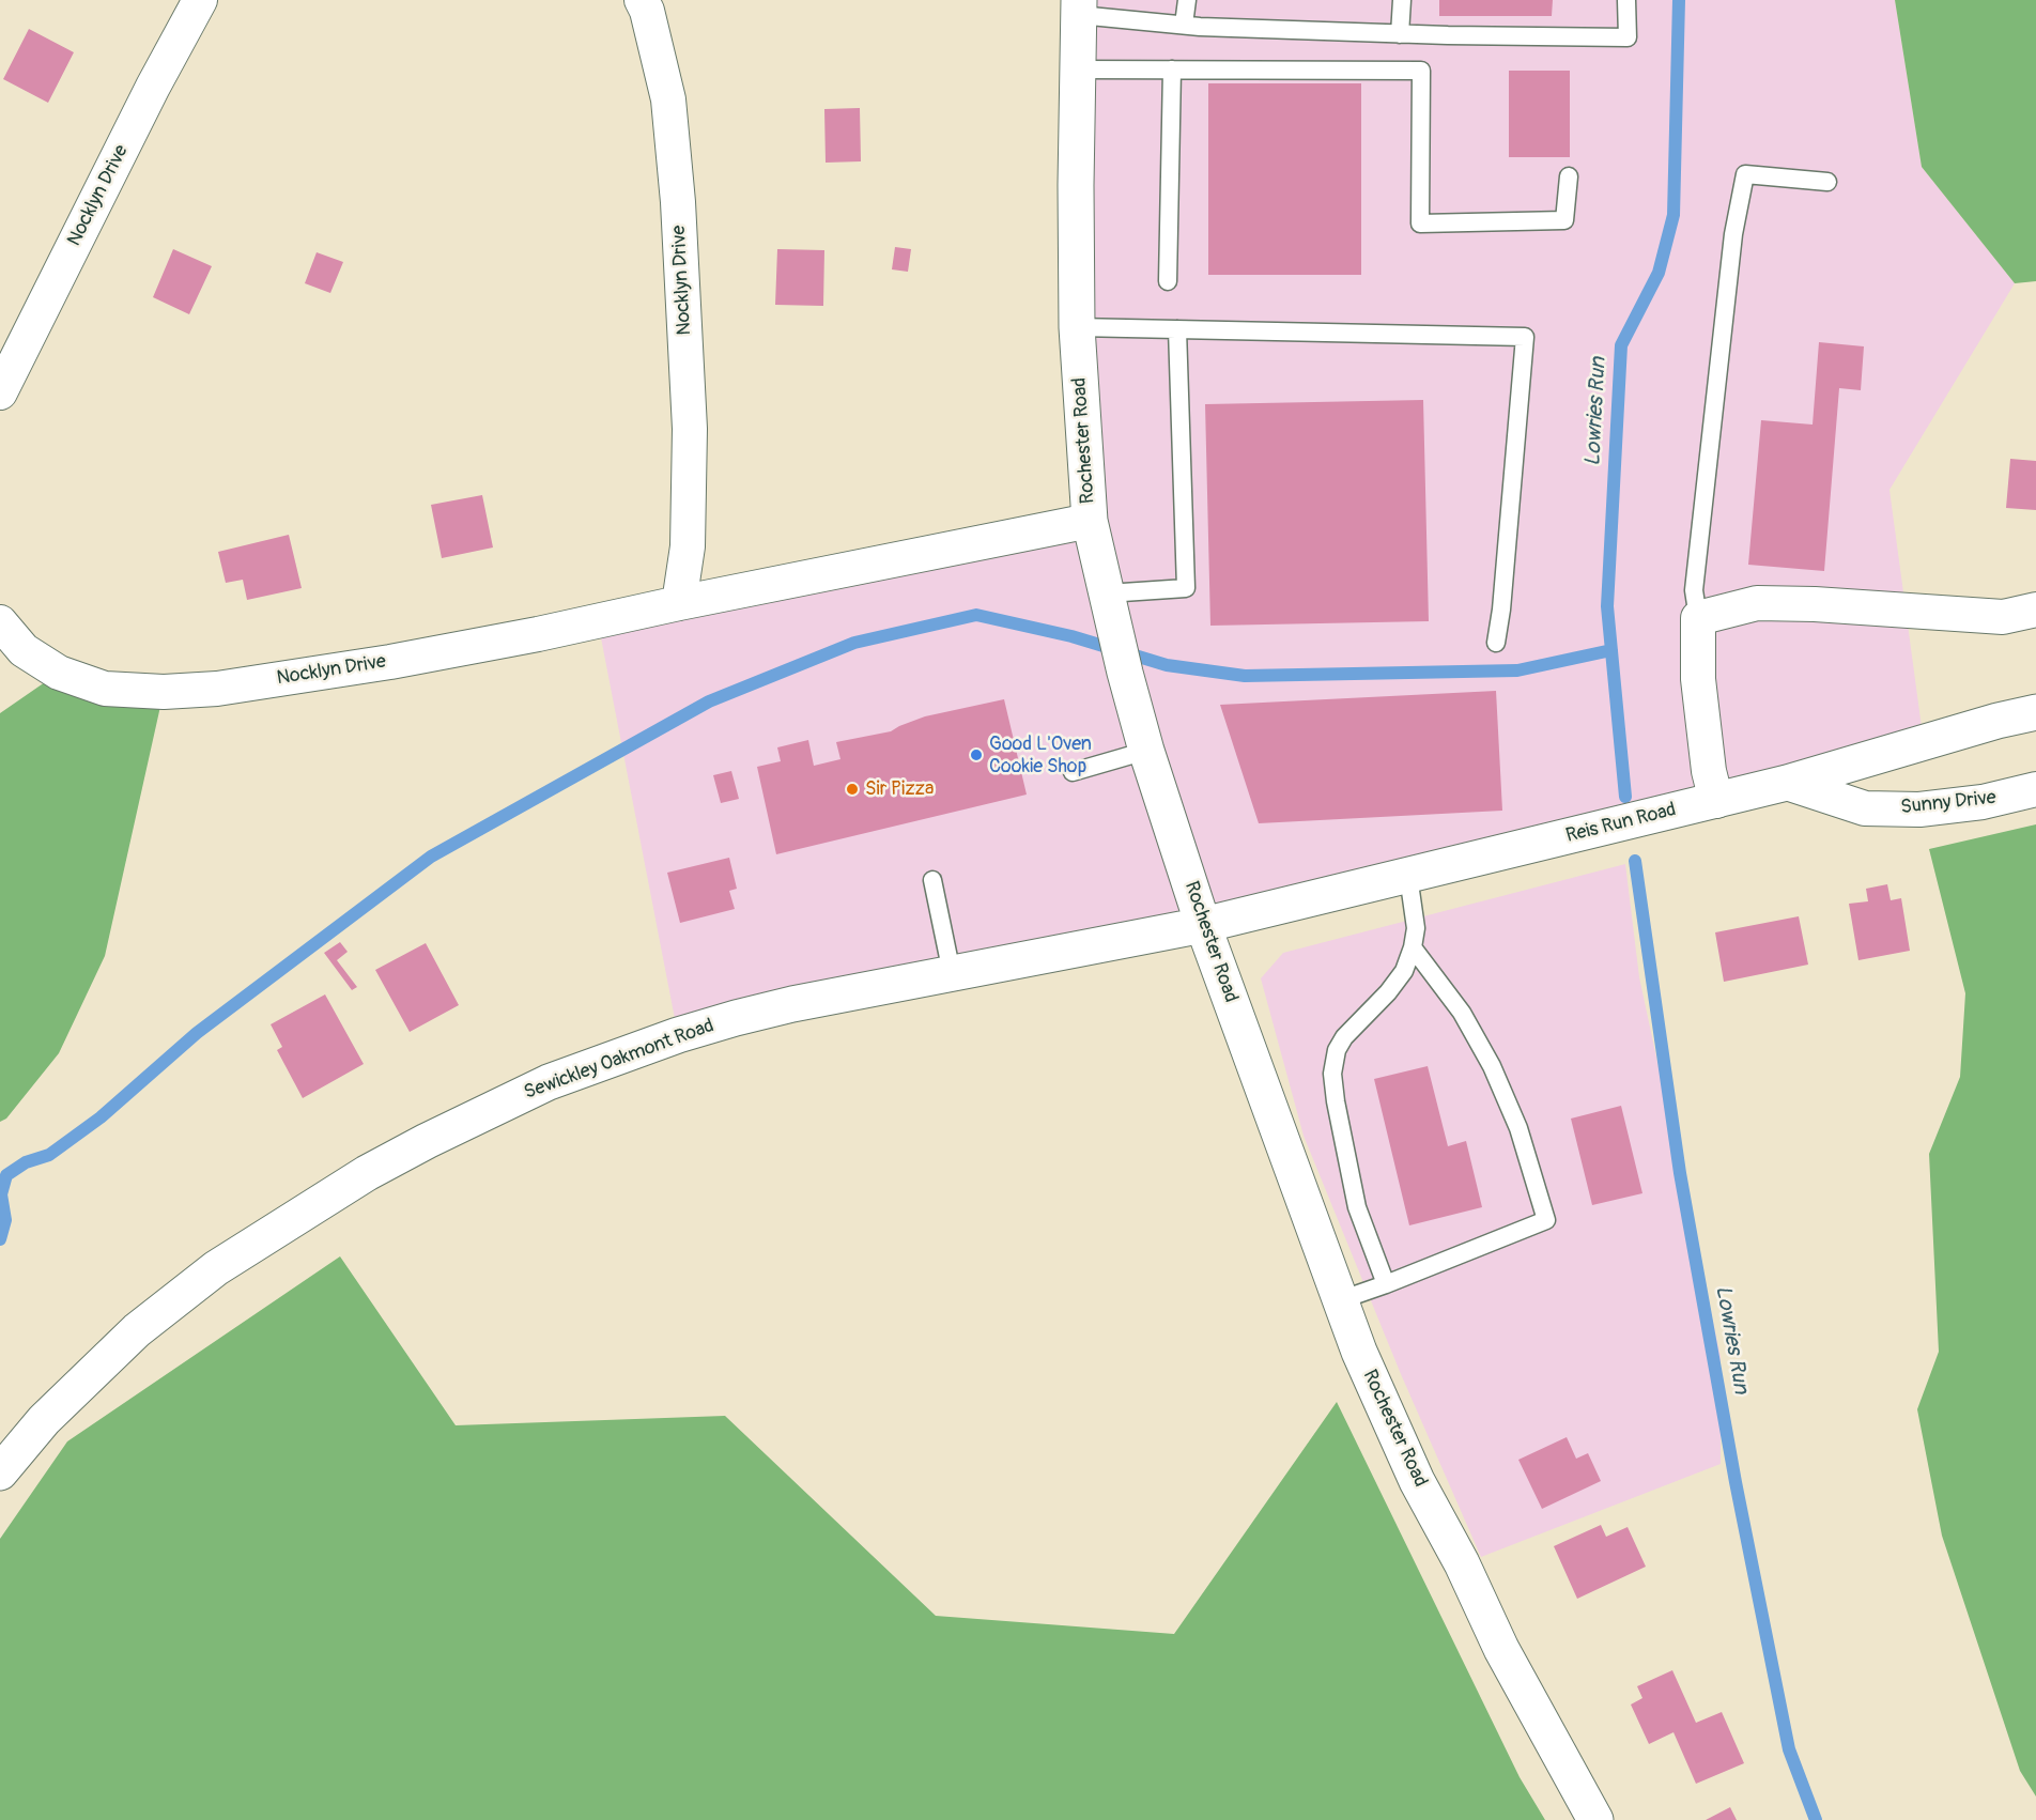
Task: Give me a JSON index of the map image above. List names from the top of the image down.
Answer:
{
  "streets": {
    "main road": ["Rochester Road", "Reis Run Road", "Sewickley Oakmont Road"],
    "street": ["Nocklyn Drive", "Sunny Drive"]
  },
  "crossings": [
    ["Nocklyn Drive", "Rochester Road"],
    ["Rochester Road", "Reis Run Road"],
    ["Rochester Road", "Sewickley Oakmont Road"],
    ["Sunny Drive", "Reis Run Road"],
    ["Reis Run Road", "Sewickley Oakmont Road"]
  ],
  "water": ["Lowries Run"],
  "places": ["Good L'Oven Cookie Shop", "Sir Pizza"]
}
